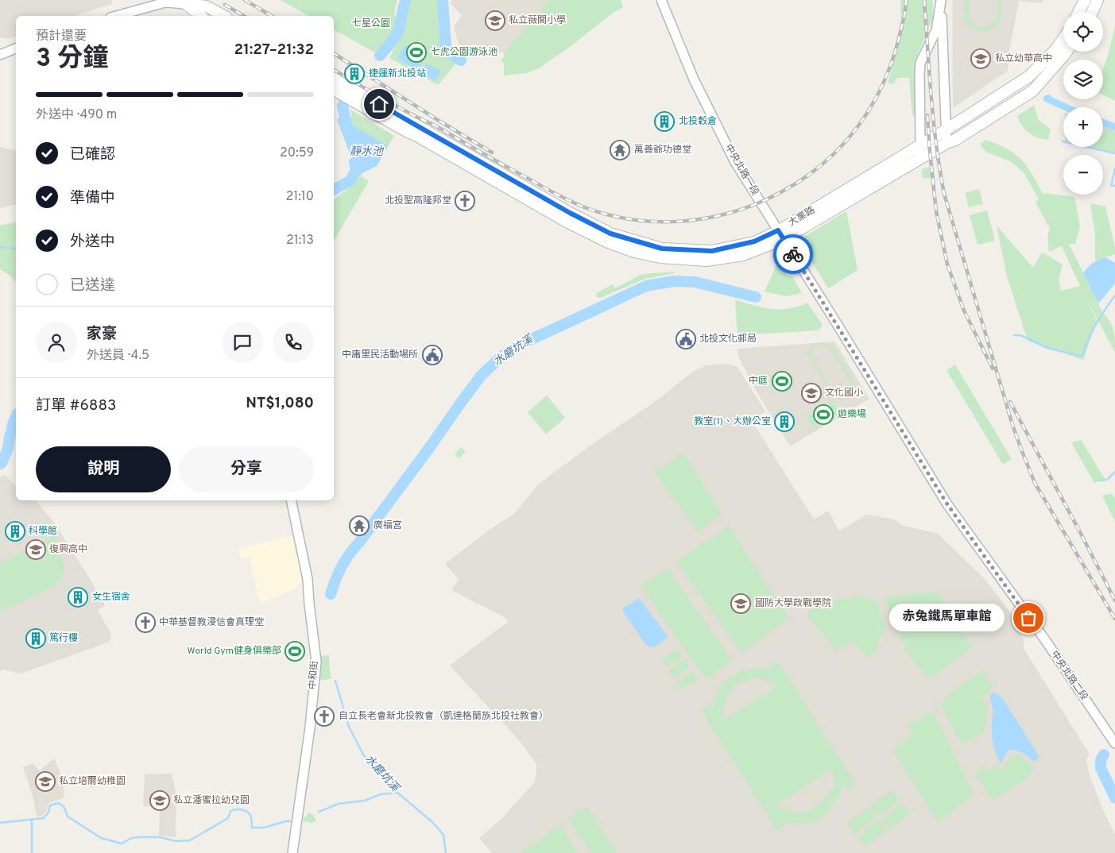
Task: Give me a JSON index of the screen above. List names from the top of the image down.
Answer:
{
  "streets": {
    "main road": ["大業路"],
    "street": ["中央北路一段", "中和街", "中央北路二段"]
  },
  "crossings": [
    ["中央北路一段", "大業路"],
    ["中央北路一段", "中央北路二段"]
  ],
  "water": ["靜水池", "水磨坑溪"],
  "parks": ["七星公園"],
  "places": {
    "school or university": [
      "私立薇閣小學",
      "私立幼華高中",
      "文化國小",
      "復興高中",
      "國防大學政戰學院",
      "私立培爾幼稚園",
      "私立潘蜜拉幼兒園"
    ],
    "sports": [
      "七虎公園游泳池",
      "中庭",
      "遊樂場",
      "World Gym健身俱樂部"
    ],
    "building": [
      "捷運新北投站",
      "北投穀倉",
      "教室(1)、大辦公室",
      "科學館",
      "女生宿舍",
      "篤行樓"
    ],
    "temple": ["萬善爺功德堂", "廣福宮"],
    "church": ["北投聖高隆邦堂", "中華基督教浸信會真理堂", "自立長老會新北投教會（凱達格蘭族北投社教會）"],
    "public building": ["北投文化郵局", "中庸里民活動場所"],
    "other": ["赤兔鐵馬單車館"]
  },
  "page": {
    "map_buttons": ["+", "−"],
    "heading": ["3 分鐘", "預計還要", "21:27–21:32"],
    "panel": [
      "家豪",
      "外送員 · 4.5",
      "訂單 #6883",
      "NT$1,080"
    ],
    "bar": "外送中 · 490 m",
    "list": [
      ["已確認", "20:59"],
      ["準備中", "21:10"],
      ["外送中", "21:13"],
      "已送達"
    ],
    "buttons": ["說明", "分享"],
    "bubble": "赤兔鐵馬單車館"
  }
}
